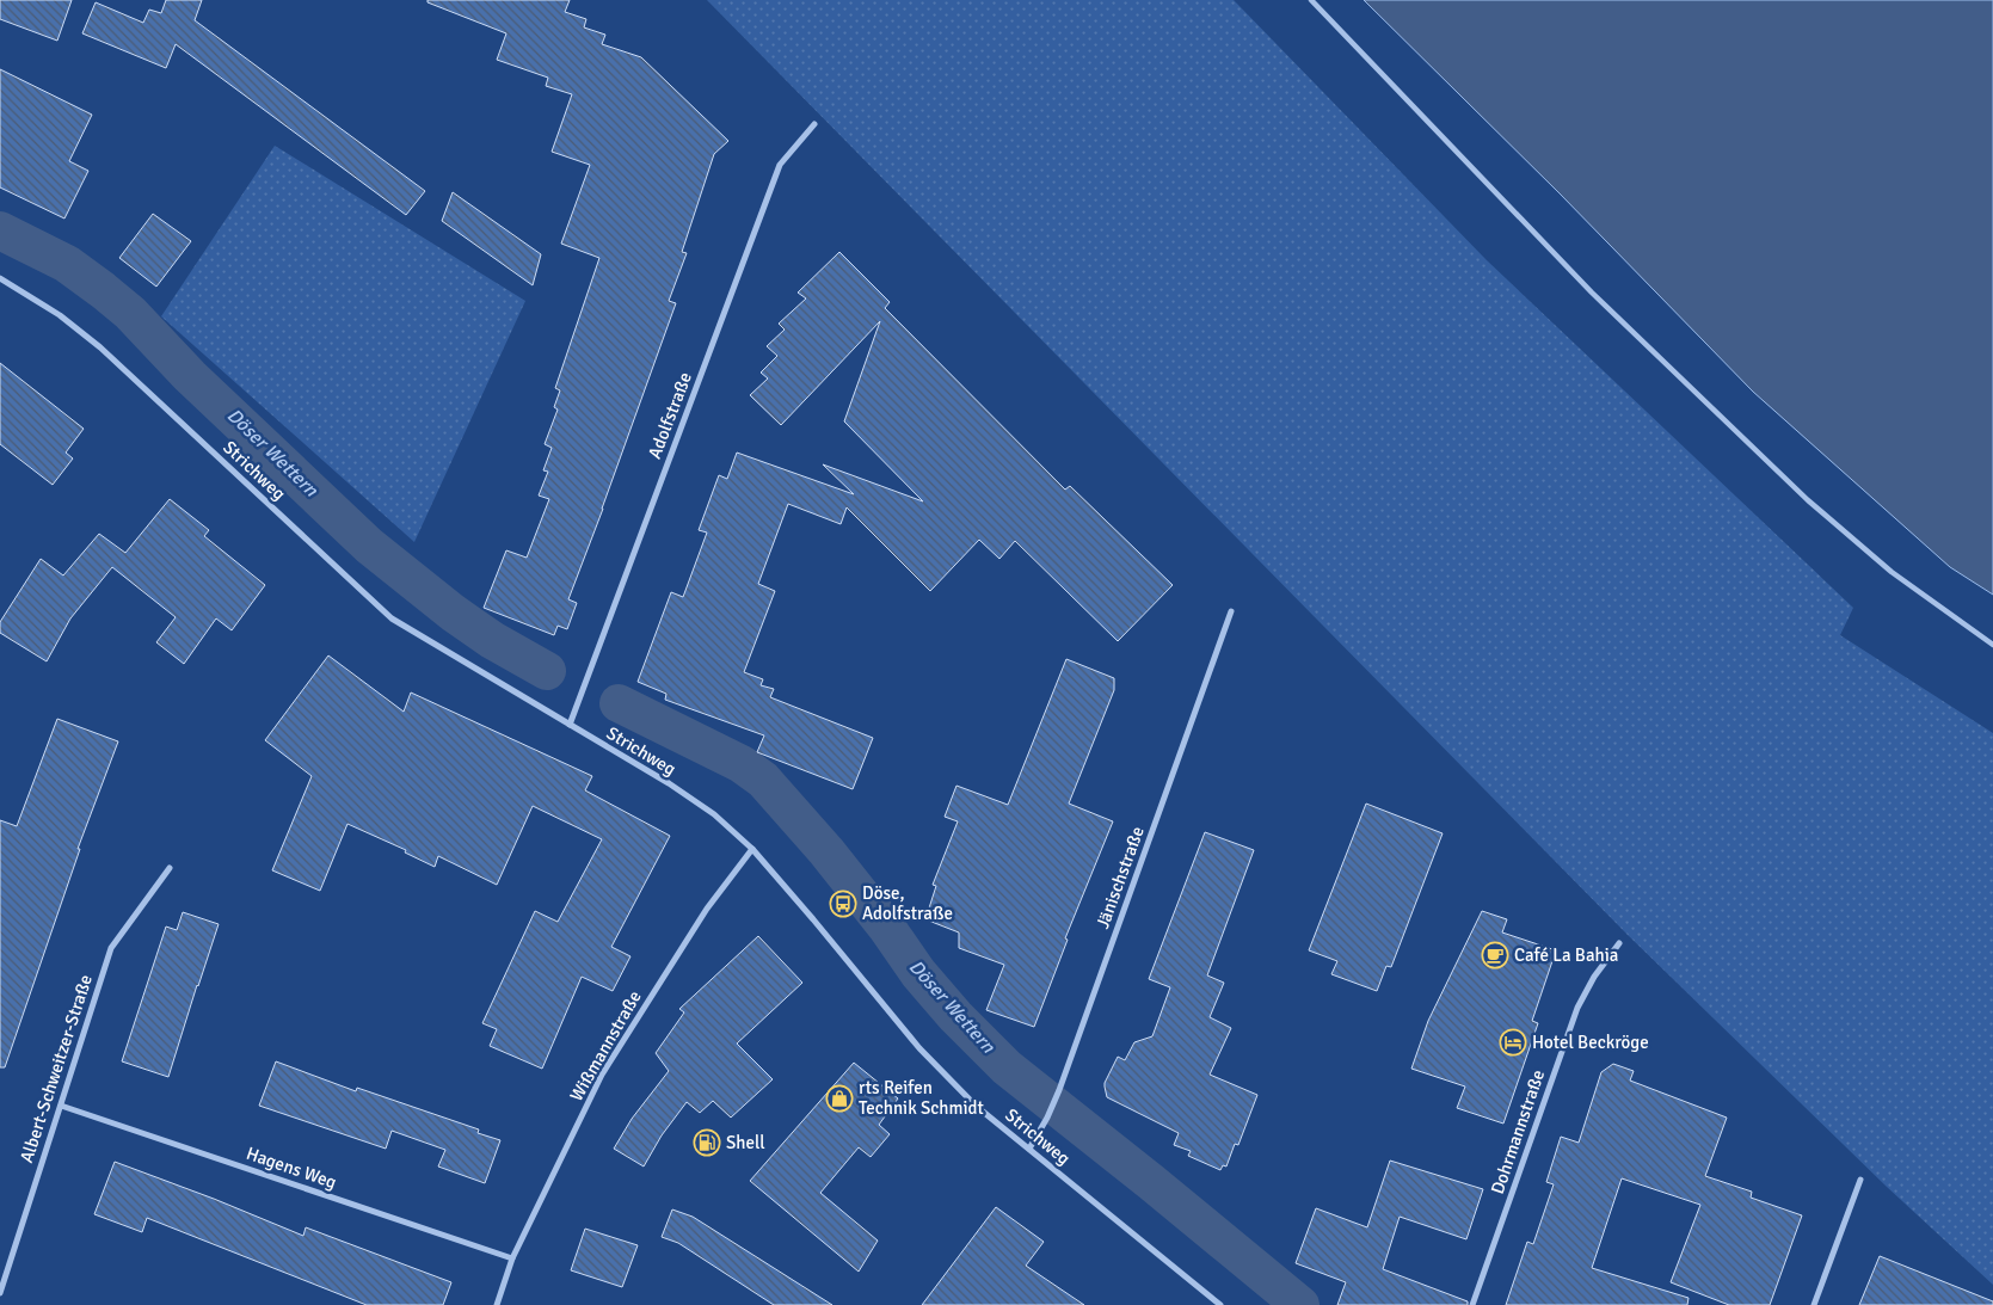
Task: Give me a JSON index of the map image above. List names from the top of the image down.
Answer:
{
  "streets": {
    "street": [
      "Adolfstraße",
      "Strichweg",
      "Jänischstraße",
      "Wißmannstraße",
      "Albert-Schweitzer-Straße",
      "Dohrmannstraße",
      "Hagens Weg"
    ]
  },
  "crossings": [
    ["Adolfstraße", "Strichweg"],
    ["Strichweg", "Jänischstraße"],
    ["Strichweg", "Wißmannstraße"],
    ["Wißmannstraße", "Hagens Weg"],
    ["Albert-Schweitzer-Straße", "Hagens Weg"]
  ],
  "water": ["Döser Wettern"],
  "places": {
    "bus stop": ["Döse, Adolfstraße"],
    "cafe": ["Café La Bahia"],
    "hotel": ["Hotel Beckröge"],
    "shop": ["rts Reifen Technik Schmidt"],
    "fuel station": ["Shell"]
  }
}
